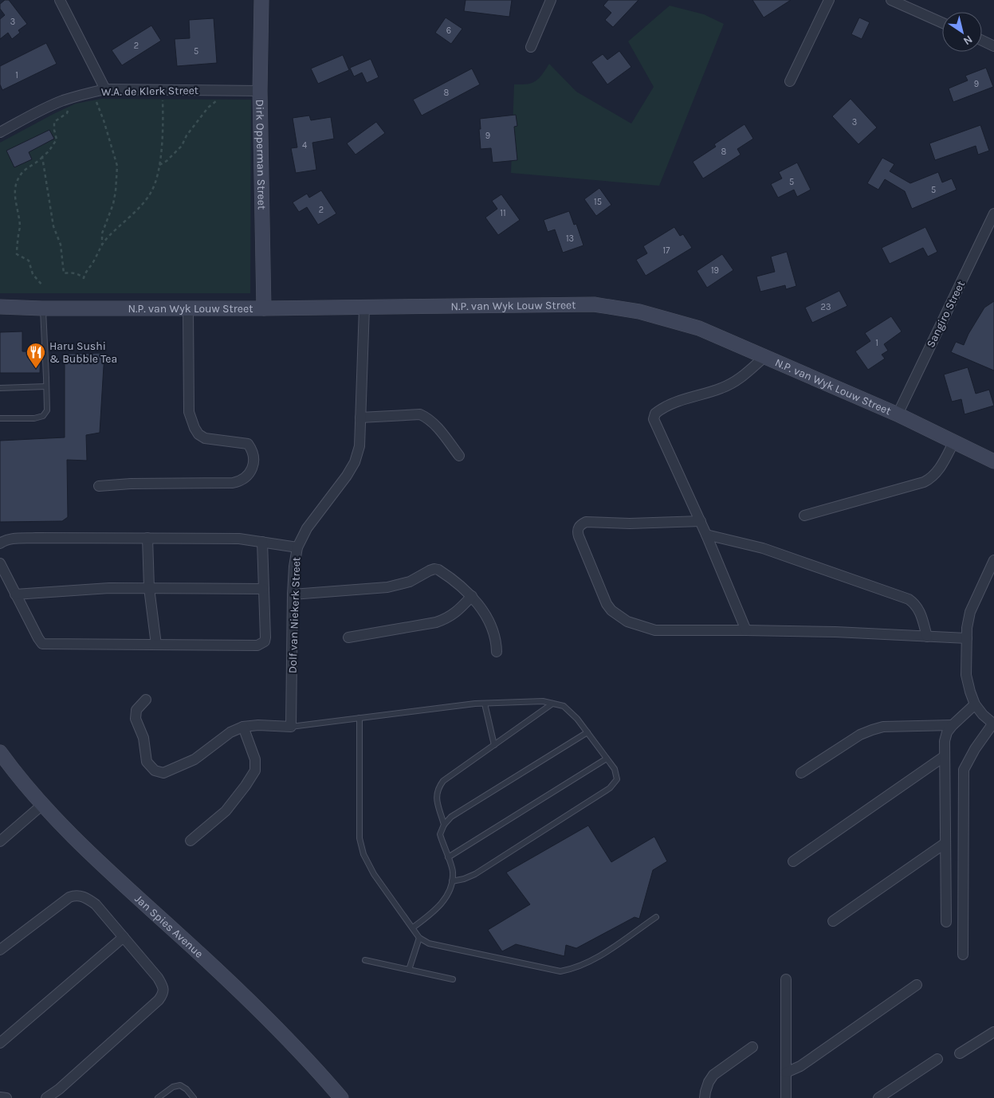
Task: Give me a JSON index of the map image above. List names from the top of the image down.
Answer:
{
  "streets": {
    "street": [
      "W.A. de Klerk Street",
      "Dirk Opperman Street",
      "N.P. van Wyk Louw Street",
      "Sangiro Street",
      "Dolf van Niekerk Street",
      "Jan Spies Avenue"
    ]
  },
  "crossings": [
    ["W.A. de Klerk Street", "Dirk Opperman Street"],
    ["Dirk Opperman Street", "N.P. van Wyk Louw Street"],
    ["N.P. van Wyk Louw Street", "Sangiro Street"],
    ["N.P. van Wyk Louw Street", "Dolf van Niekerk Street"]
  ],
  "places": {
    "restaurant": ["Haru Sushi & Bubble Tea"]
  },
  "house_numbers": [
    "3",
    "6",
    "2",
    "5",
    "1",
    "9",
    "8",
    "3",
    "9",
    "4",
    "8",
    "5",
    "5",
    "15",
    "2",
    "11",
    "13",
    "17",
    "19",
    "23",
    "1"
  ],
  "north": "bottom right"
}
